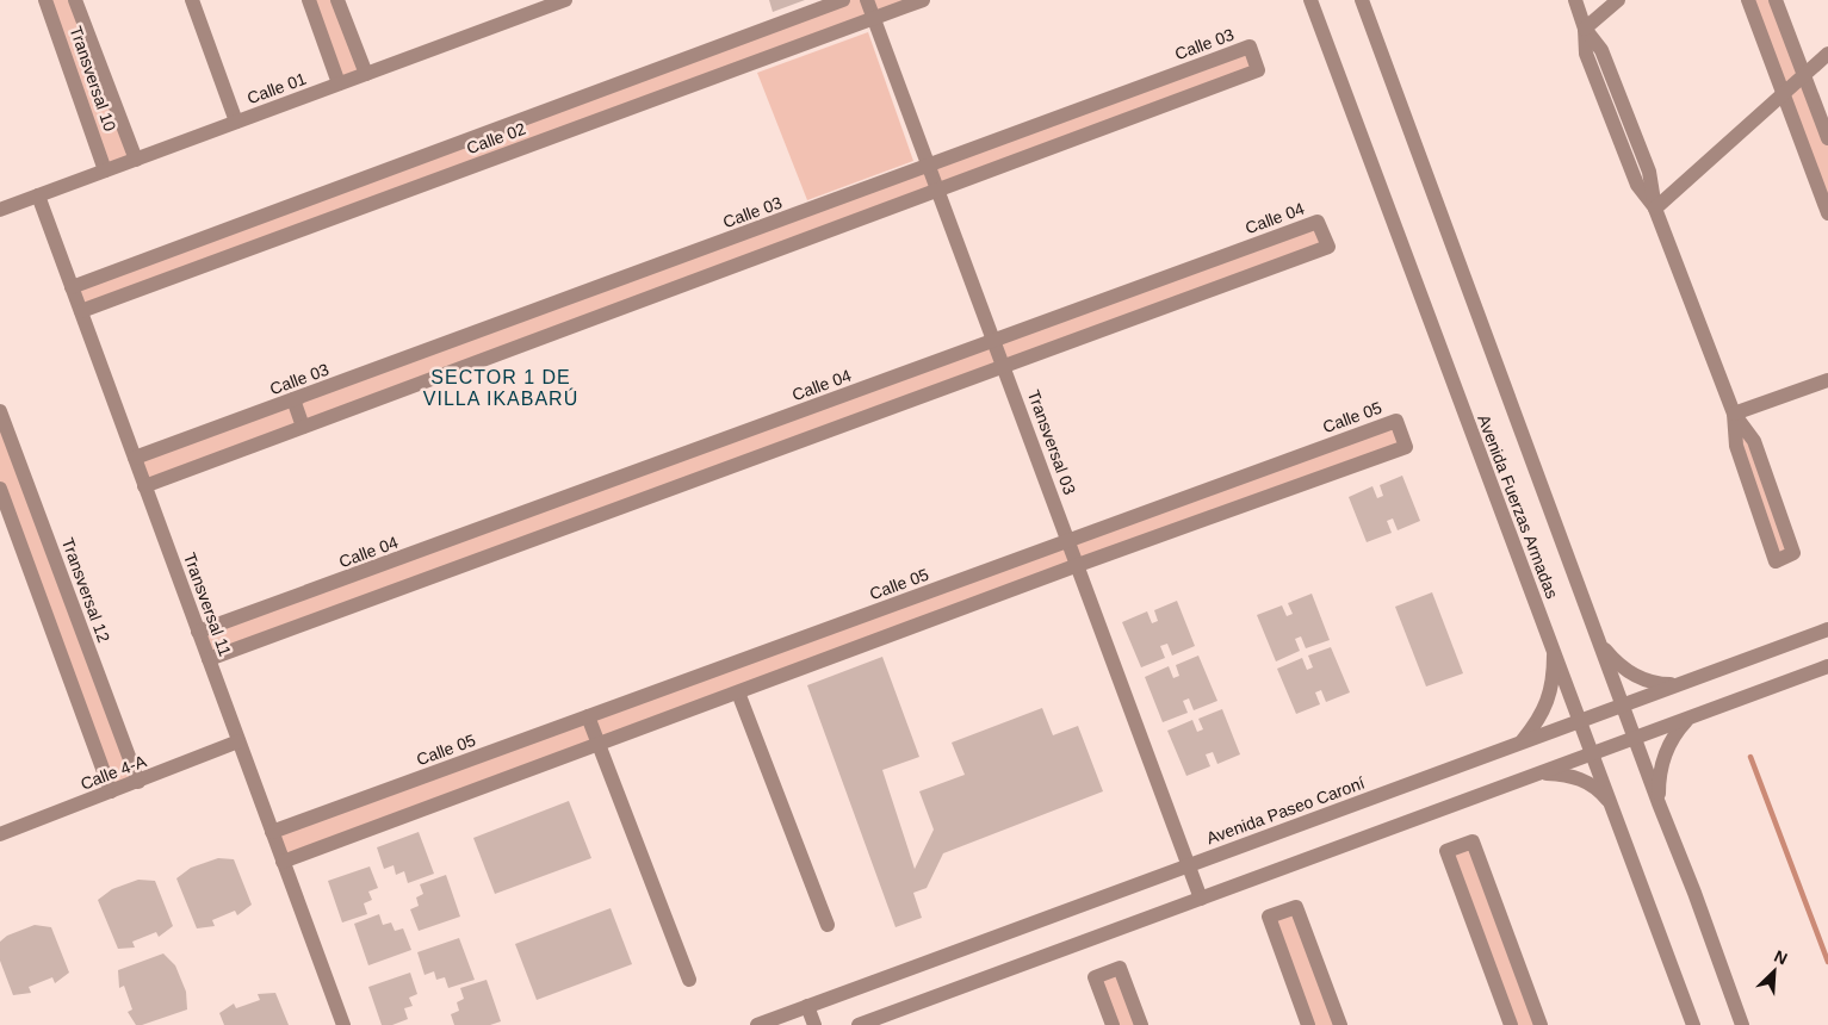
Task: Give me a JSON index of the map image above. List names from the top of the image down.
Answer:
{
  "streets": {
    "street": [
      "Calle 03",
      "Transversal 10",
      "Calle 01",
      "Calle 02",
      "Calle 04",
      "Calle 05",
      "Transversal 03",
      "Avenida Fuerzas Armadas",
      "Transversal 12",
      "Transversal 11",
      "Calle 4-A",
      "Avenida Paseo Caroní"
    ]
  },
  "crossings": [
    ["Calle 03", "Transversal 03"],
    ["Calle 03", "Transversal 11"],
    ["Transversal 10", "Calle 01"],
    ["Calle 01", "Transversal 11"],
    ["Calle 02", "Transversal 03"],
    ["Calle 02", "Transversal 11"],
    ["Calle 04", "Transversal 03"],
    ["Calle 04", "Transversal 11"],
    ["Calle 05", "Transversal 03"],
    ["Calle 05", "Transversal 11"],
    ["Transversal 03", "Avenida Paseo Caroní"],
    ["Avenida Fuerzas Armadas", "Avenida Paseo Caroní"],
    ["Transversal 12", "Calle 4-A"],
    ["Transversal 11", "Calle 4-A"]
  ],
  "districts": ["SECTOR 1 DE VILLA IKABARÚ"],
  "north": "top right"
}
